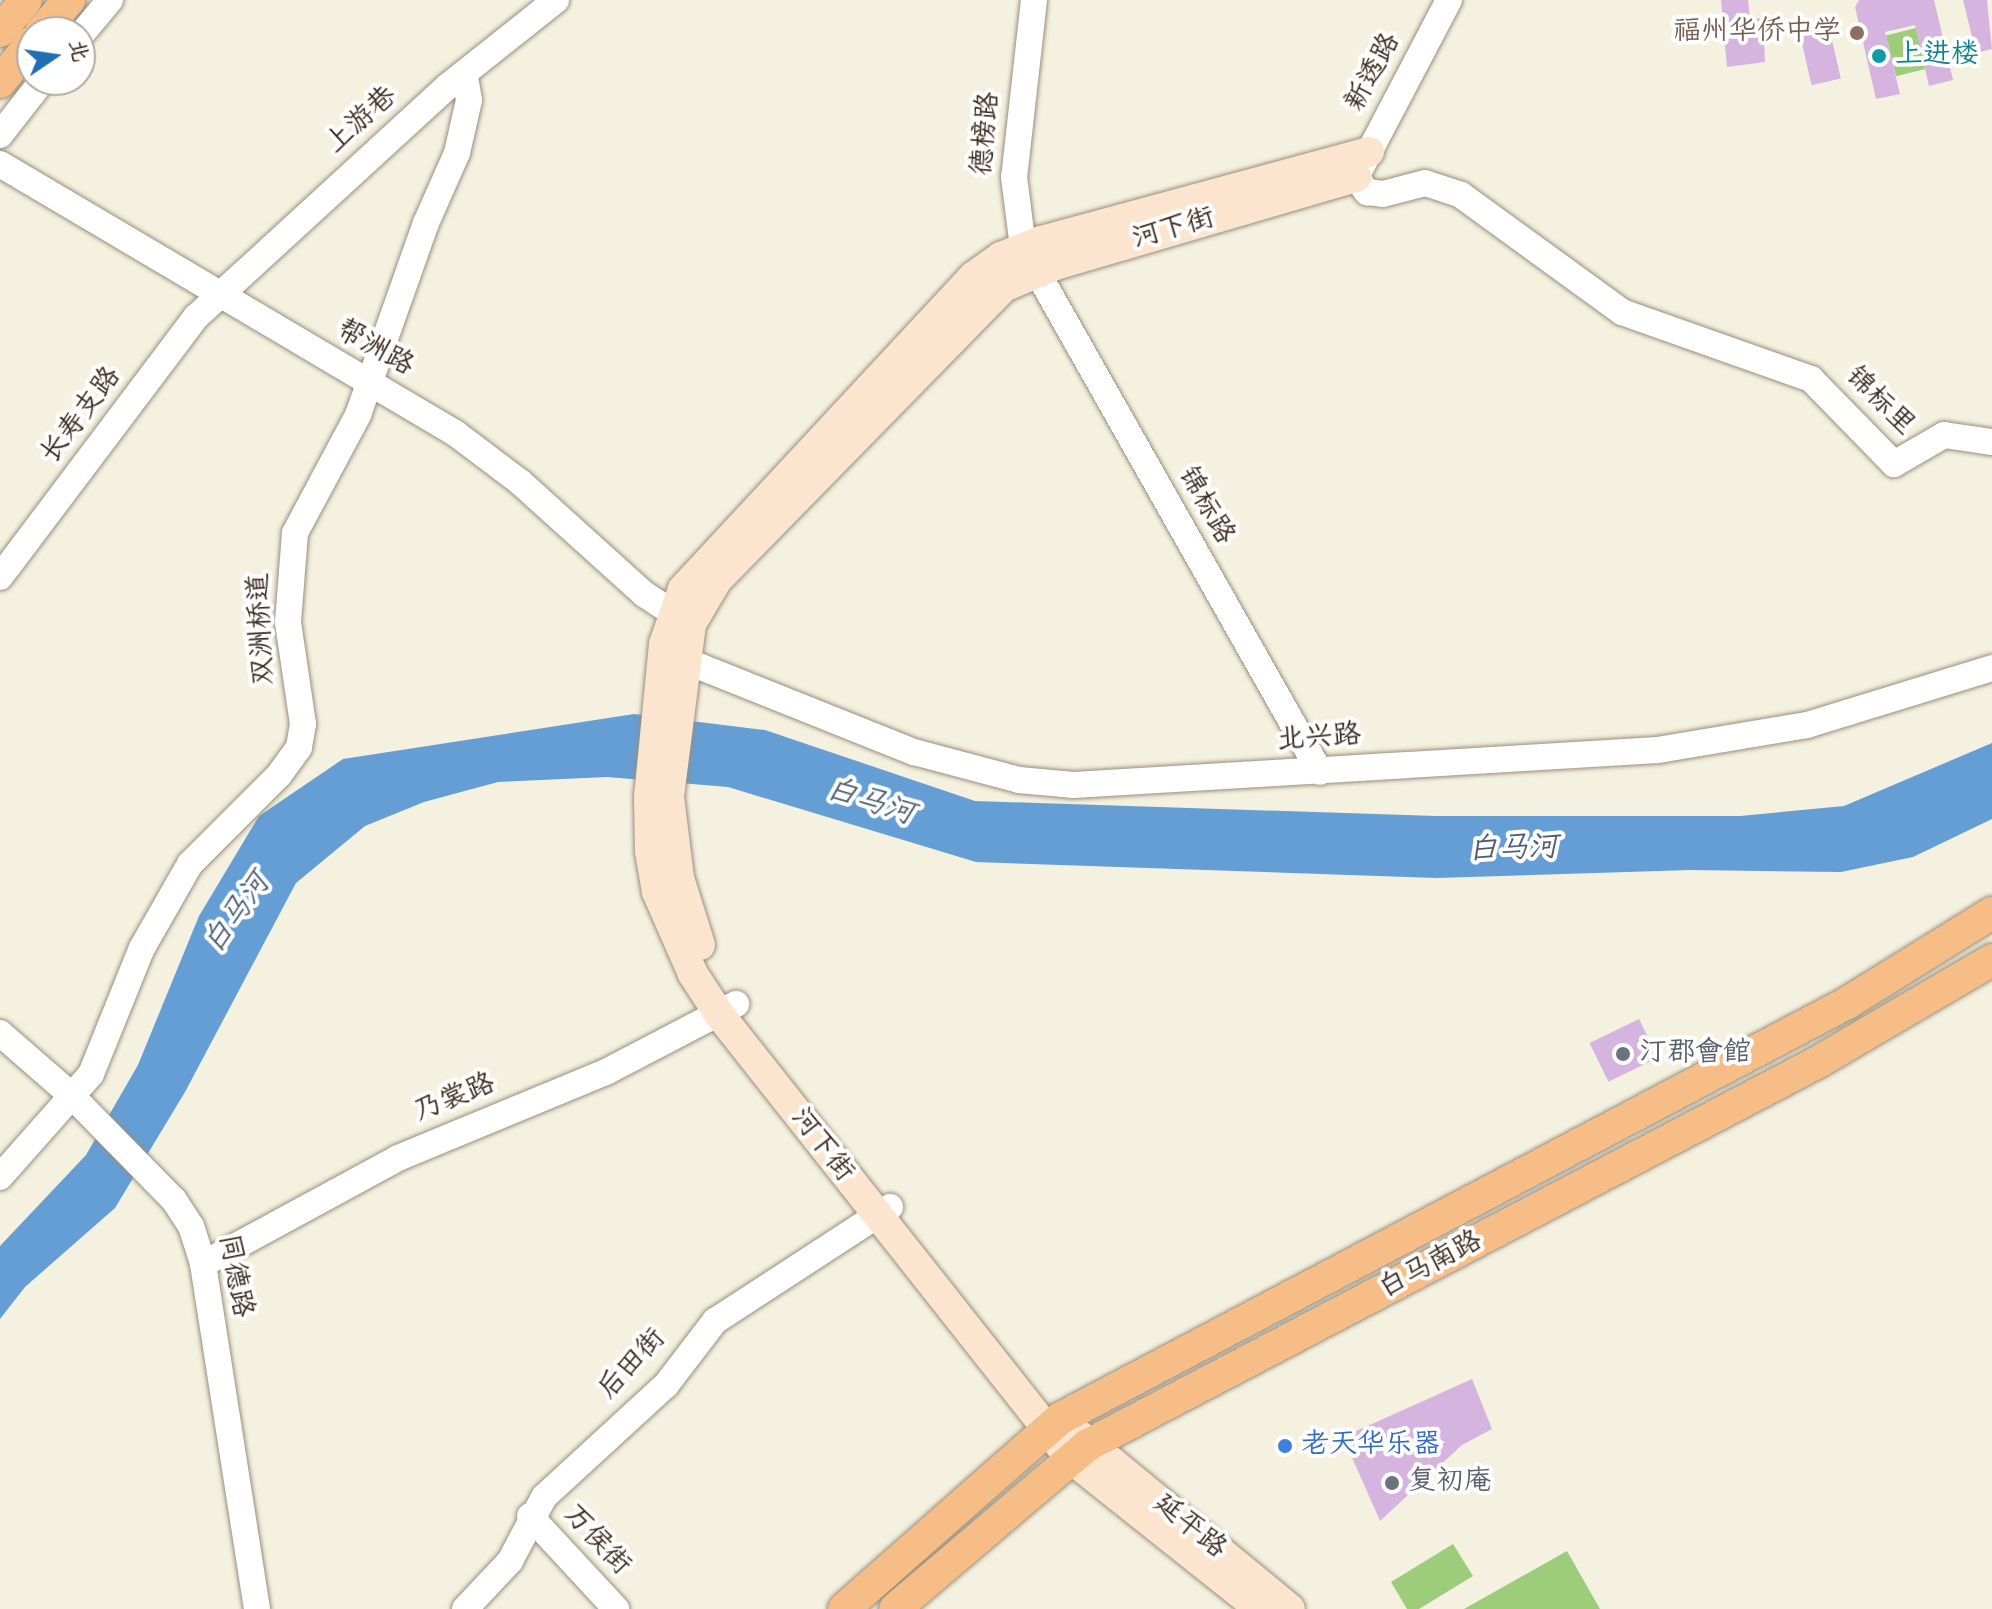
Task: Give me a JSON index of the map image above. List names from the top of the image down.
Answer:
{
  "streets": {
    "main road": ["河下街", "白马南路", "延平路"],
    "street": [
      "新透路",
      "上游巷",
      "德榜路",
      "帮洲路",
      "锦标里",
      "长寿支路",
      "锦标路",
      "双洲桥道",
      "北兴路",
      "乃裳路",
      "同德路",
      "后田街",
      "万侯街"
    ]
  },
  "crossings": [
    ["新透路", "河下街"],
    ["新透路", "锦标里"],
    ["上游巷", "帮洲路"],
    ["上游巷", "长寿支路"],
    ["上游巷", "双洲桥道"],
    ["德榜路", "河下街"],
    ["德榜路", "锦标路"],
    ["河下街", "帮洲路"],
    ["河下街", "锦标里"],
    ["河下街", "锦标路"],
    ["河下街", "北兴路"],
    ["河下街", "乃裳路"],
    ["河下街", "白马南路"],
    ["河下街", "后田街"],
    ["河下街", "延平路"],
    ["帮洲路", "长寿支路"],
    ["帮洲路", "双洲桥道"],
    ["锦标路", "北兴路"],
    ["双洲桥道", "同德路"],
    ["乃裳路", "同德路"],
    ["白马南路", "延平路"],
    ["后田街", "万侯街"]
  ],
  "water": ["白马河"],
  "places": [
    "福州华侨中学",
    "上进楼",
    "汀郡會館",
    "老天华乐器",
    "复初庵"
  ],
  "north": "right"
}
